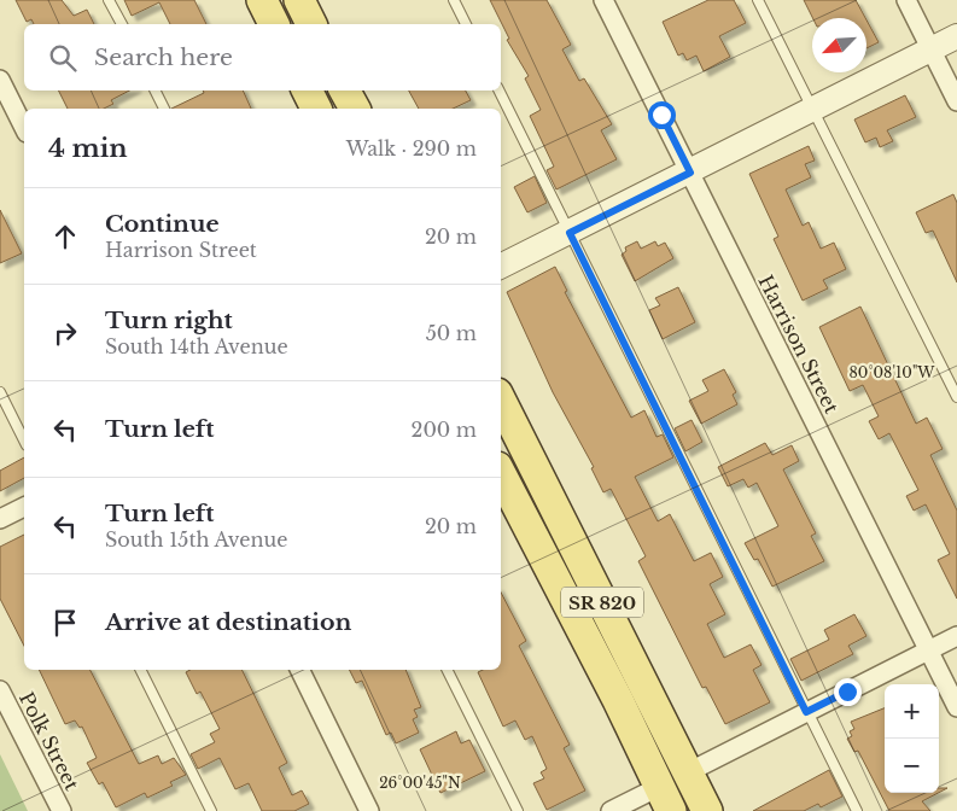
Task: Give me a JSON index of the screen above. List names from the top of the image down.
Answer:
{
  "streets": {
    "main road": ["SR 820"],
    "street": ["Harrison Street", "Polk Street"]
  },
  "north": "bottom left",
  "page": {
    "search": "Search here",
    "heading": ["4 min", "Walk · 290 m"],
    "list": [
      ["Continue", "Harrison Street", "20 m"],
      ["Turn right", "South 14th Avenue", "50 m"],
      ["Turn left", "200 m"],
      ["Turn left", "South 15th Avenue", "20 m"],
      "Arrive at destination"
    ],
    "map_buttons": ["+", "−"]
  },
  "coordinates": ["80°08'10\"W", "26°00'45\"N"]
}
